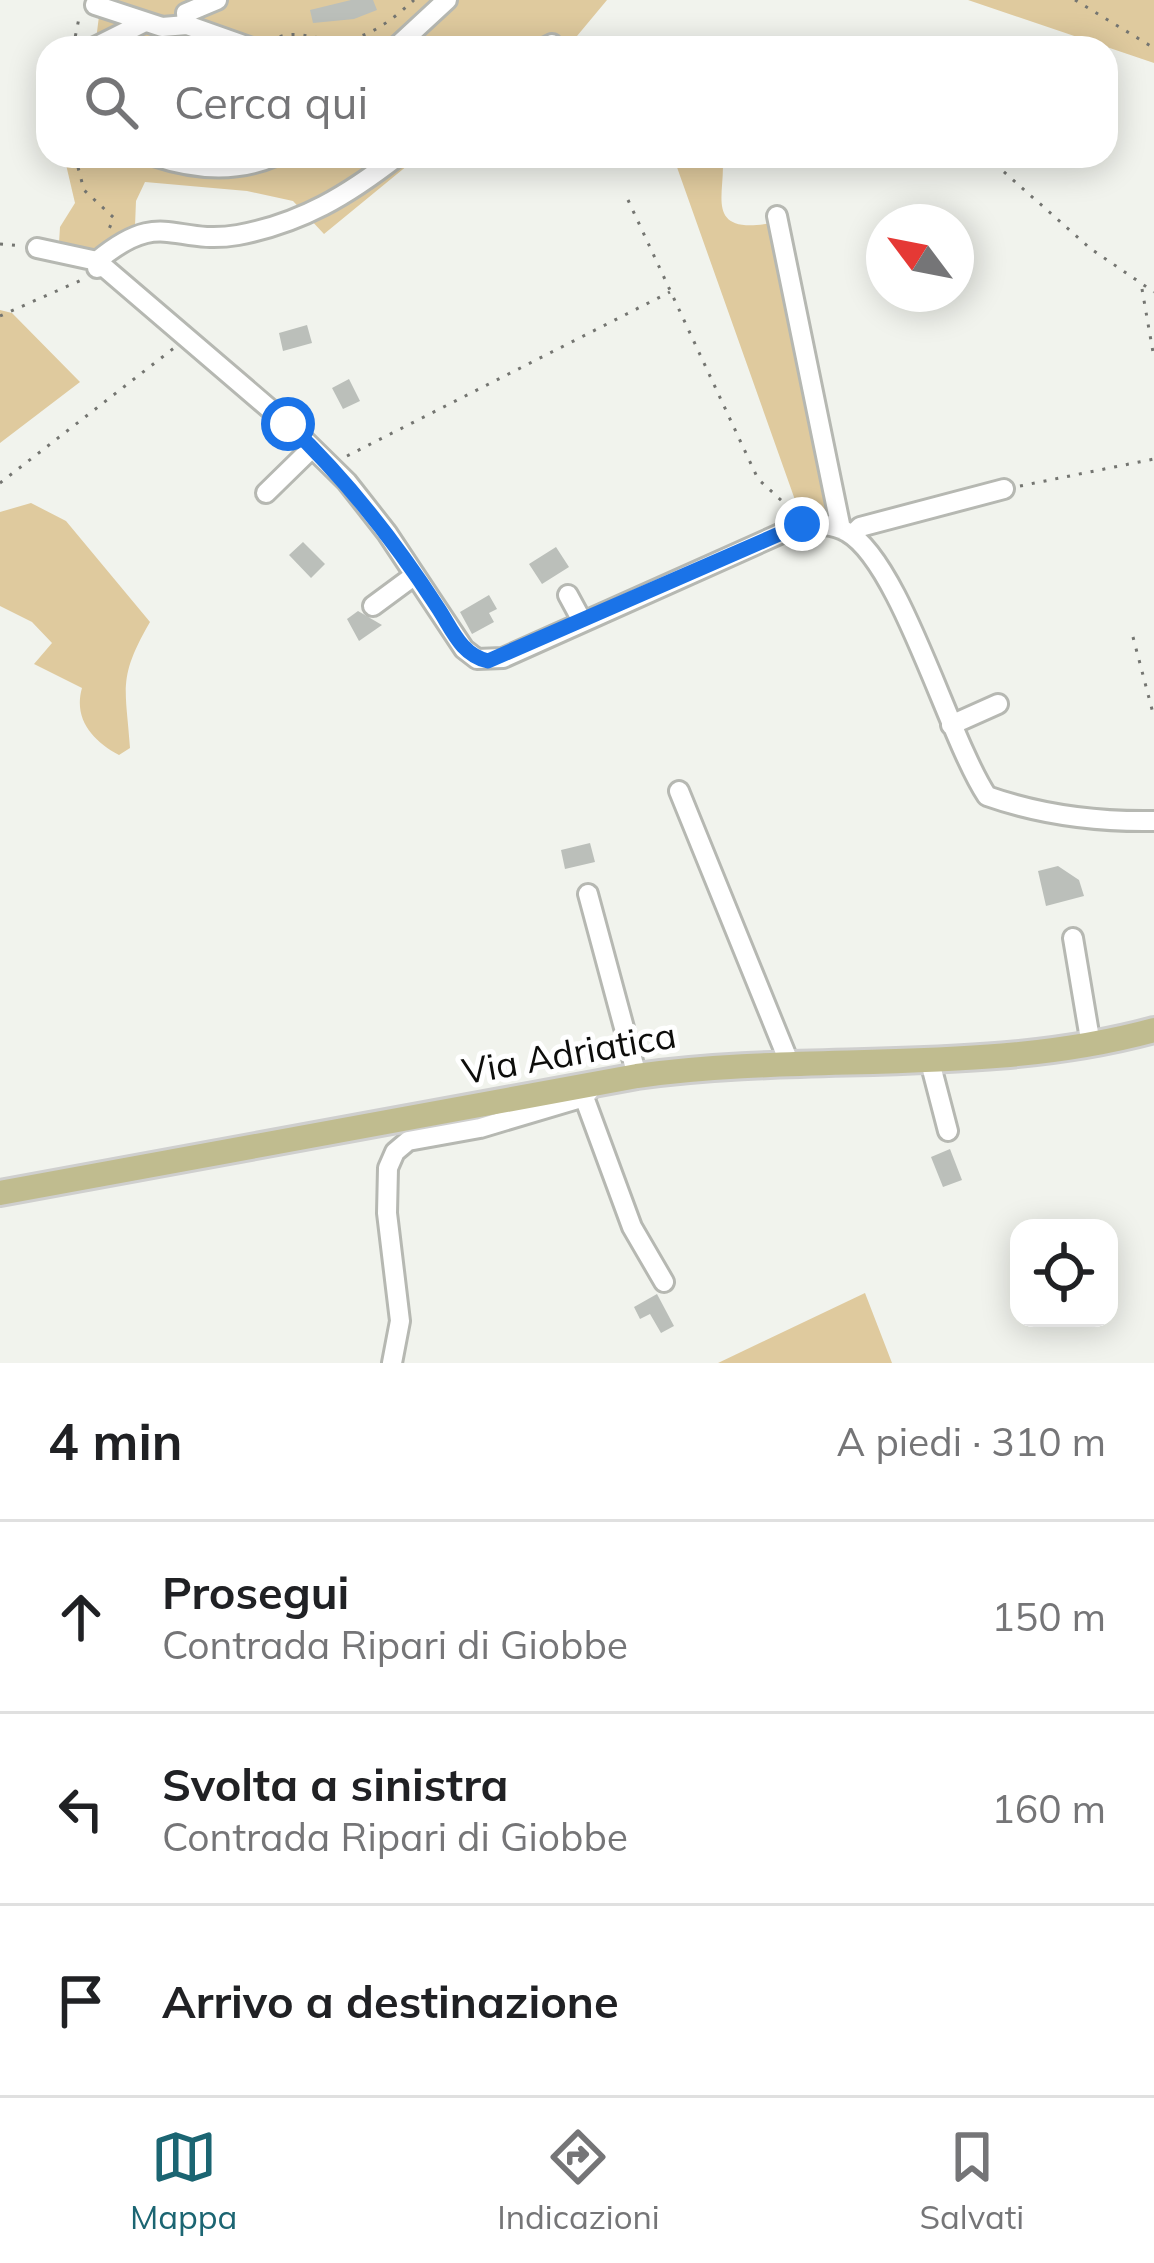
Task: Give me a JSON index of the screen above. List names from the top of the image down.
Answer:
{
  "streets": {
    "main road": ["Via Adriatica"]
  },
  "north": "top left",
  "page": {
    "search": "Cerca qui",
    "heading": ["4 min", "A piedi · 310 m"],
    "list": [
      ["Prosegui", "Contrada Ripari di Giobbe", "150 m"],
      ["Svolta a sinistra", "Contrada Ripari di Giobbe", "160 m"],
      "Arrivo a destinazione"
    ],
    "nav": ["Mappa", "Indicazioni", "Salvati"]
  }
}
